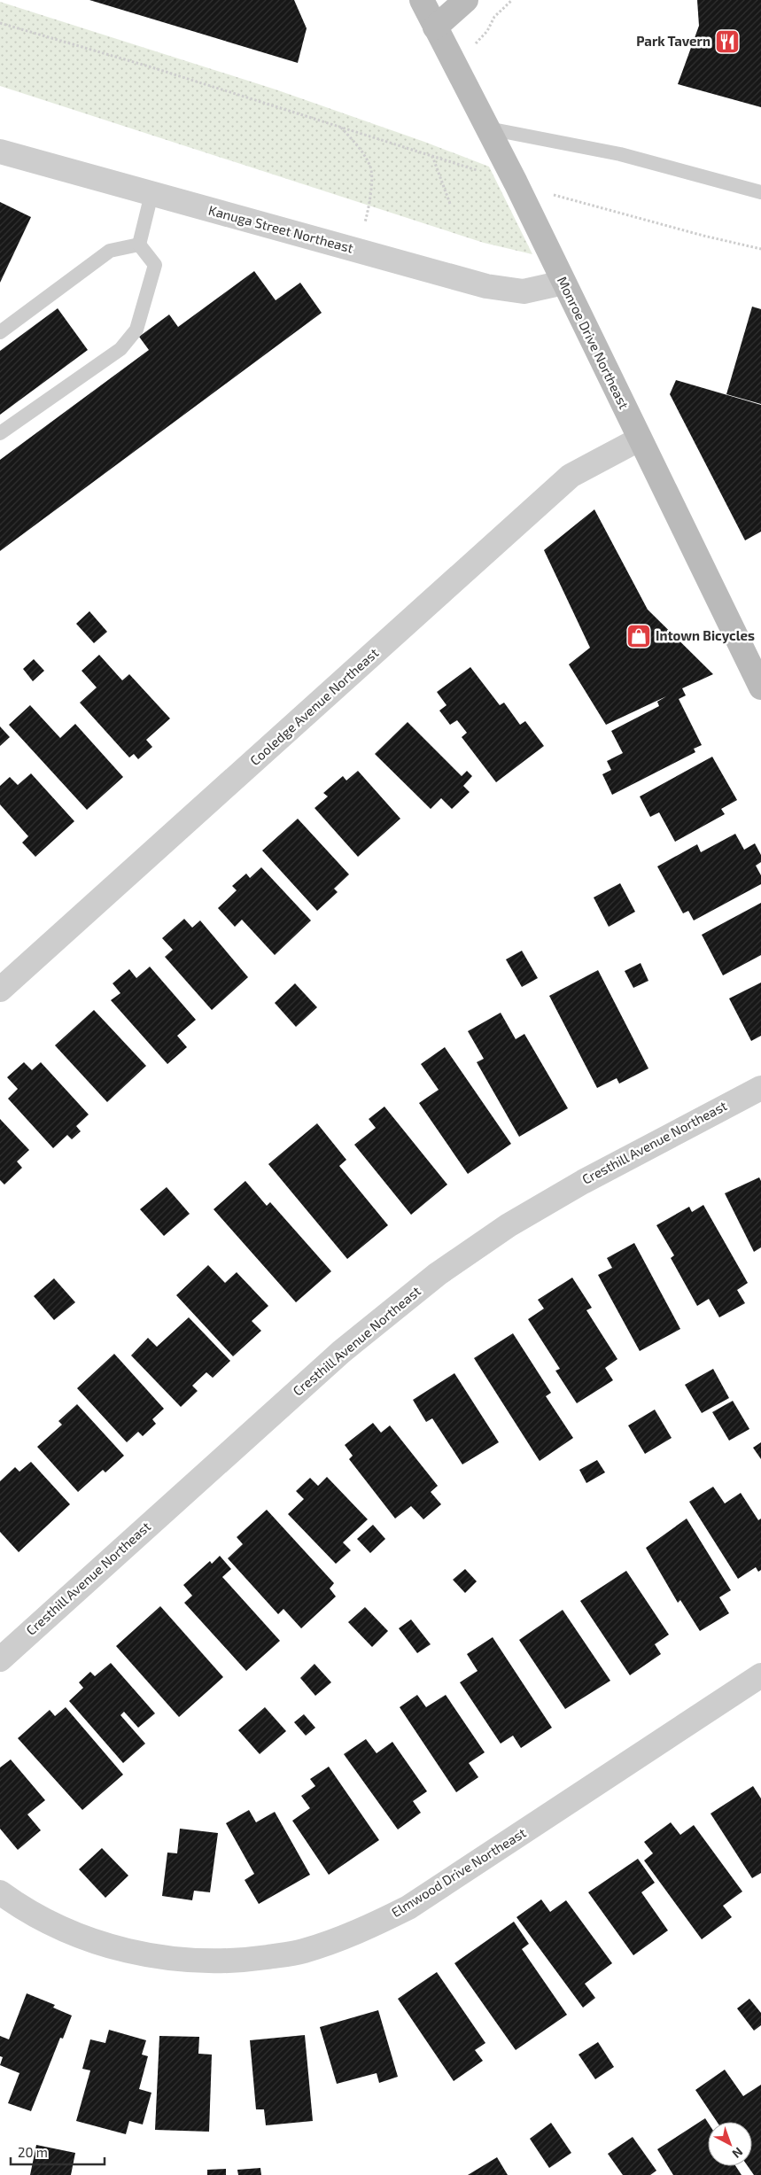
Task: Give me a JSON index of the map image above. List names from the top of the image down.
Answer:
{
  "streets": {
    "main road": ["Monroe Drive Northeast"],
    "street": [
      "Kanuga Street Northeast",
      "Cooledge Avenue Northeast",
      "Cresthill Avenue Northeast",
      "Elmwood Drive Northeast"
    ]
  },
  "crossings": [
    ["Kanuga Street Northeast", "Monroe Drive Northeast"],
    ["Monroe Drive Northeast", "Cooledge Avenue Northeast"]
  ],
  "places": {
    "restaurant": ["Park Tavern"],
    "shop": ["Intown Bicycles"]
  },
  "scale_bar": "20 m",
  "north": "bottom right"
}
